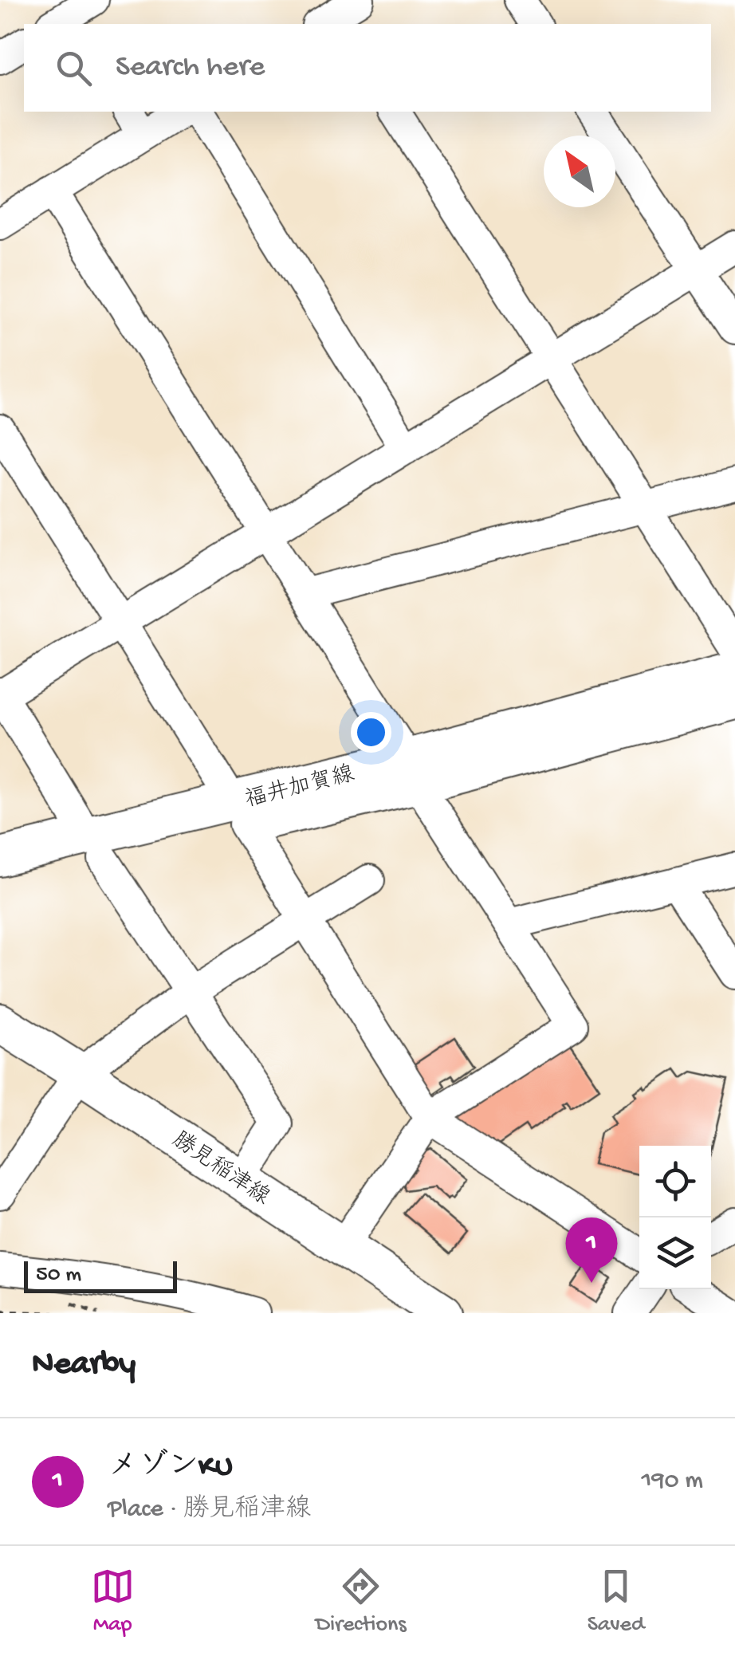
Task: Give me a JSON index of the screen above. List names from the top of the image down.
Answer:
{
  "streets": {
    "main road": ["福井加賀線", "勝見稲津線"]
  },
  "scale_bar": "50 m",
  "north": "top left",
  "page": {
    "search": "Search here",
    "pins": "1",
    "scale": "50 m",
    "heading": "Nearby",
    "list": [
      {
        "mark": "1",
        "name": "メゾンKU",
        "note": "Place · 勝見稲津線",
        "value": "190 m"
      }
    ],
    "nav": ["Map", "Directions", "Saved"]
  }
}
